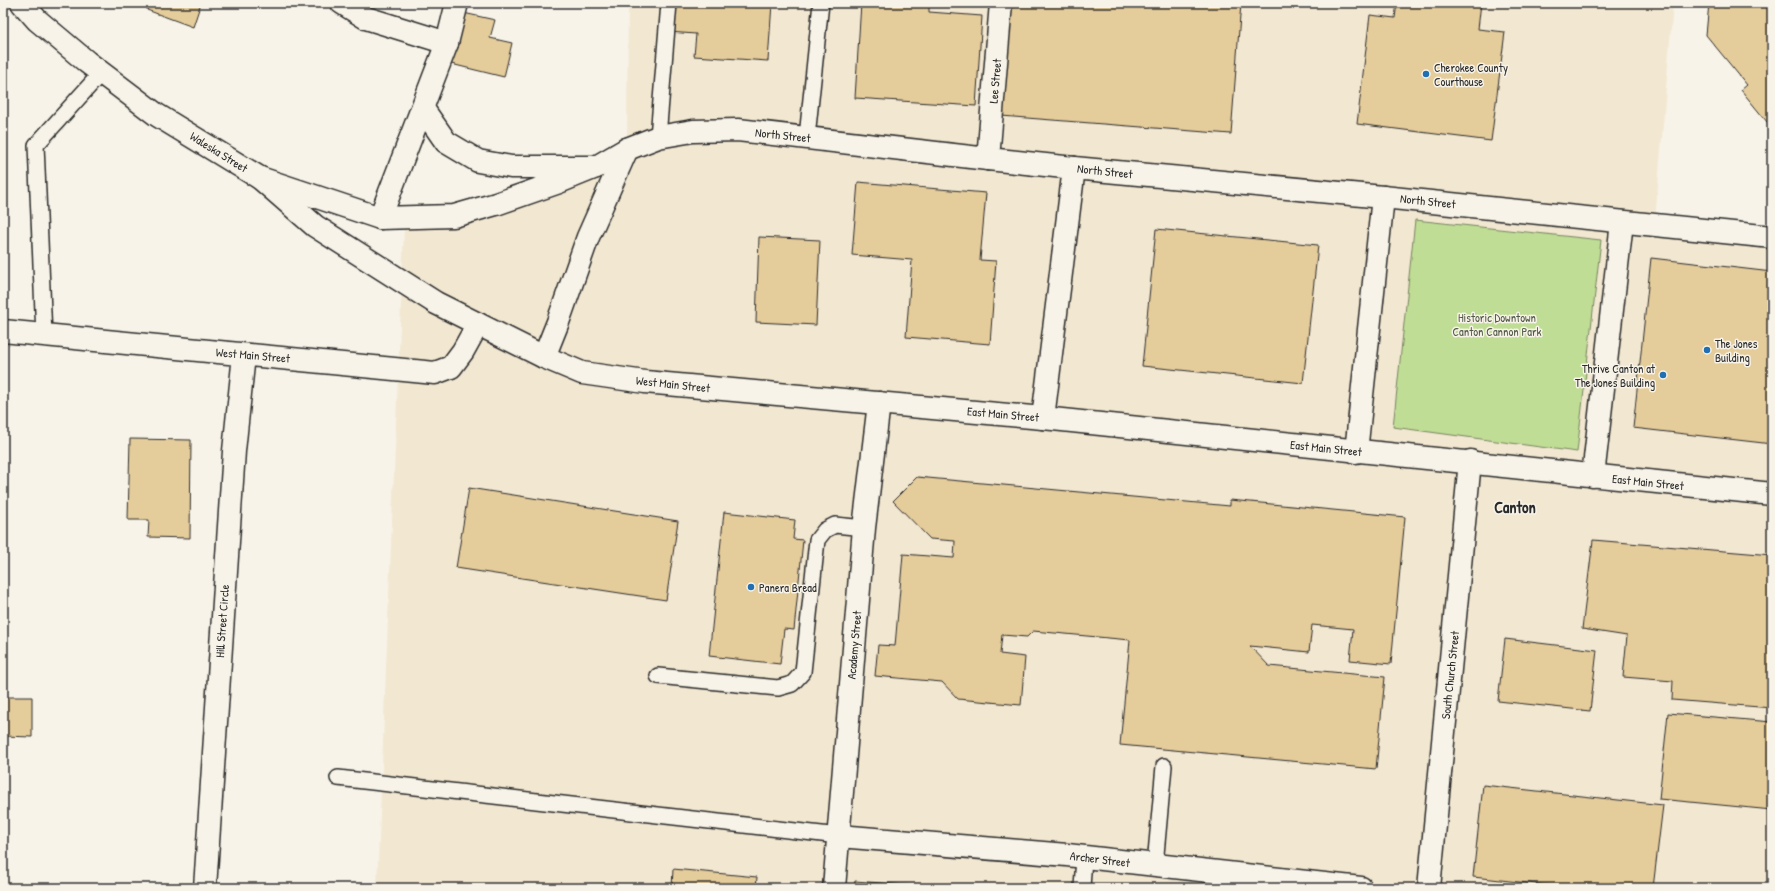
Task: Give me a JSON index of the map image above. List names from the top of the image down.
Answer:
{
  "streets": {
    "street": [
      "Lee Street",
      "North Street",
      "Waleska Street",
      "West Main Street",
      "East Main Street",
      "Hill Street Circle",
      "Academy Street",
      "South Church Street",
      "Archer Street"
    ]
  },
  "crossings": [
    ["Lee Street", "North Street"],
    ["North Street", "Waleska Street"],
    ["Waleska Street", "West Main Street"],
    ["West Main Street", "East Main Street"],
    ["West Main Street", "Hill Street Circle"],
    ["West Main Street", "Academy Street"],
    ["East Main Street", "Academy Street"],
    ["East Main Street", "South Church Street"],
    ["Academy Street", "Archer Street"]
  ],
  "districts": ["Canton"],
  "parks": ["Historic Downtown Canton Cannon Park"],
  "places": [
    "Cherokee County Courthouse",
    "The Jones Building",
    "Thrive Canton at The Jones Building",
    "Panera Bread"
  ]
}
